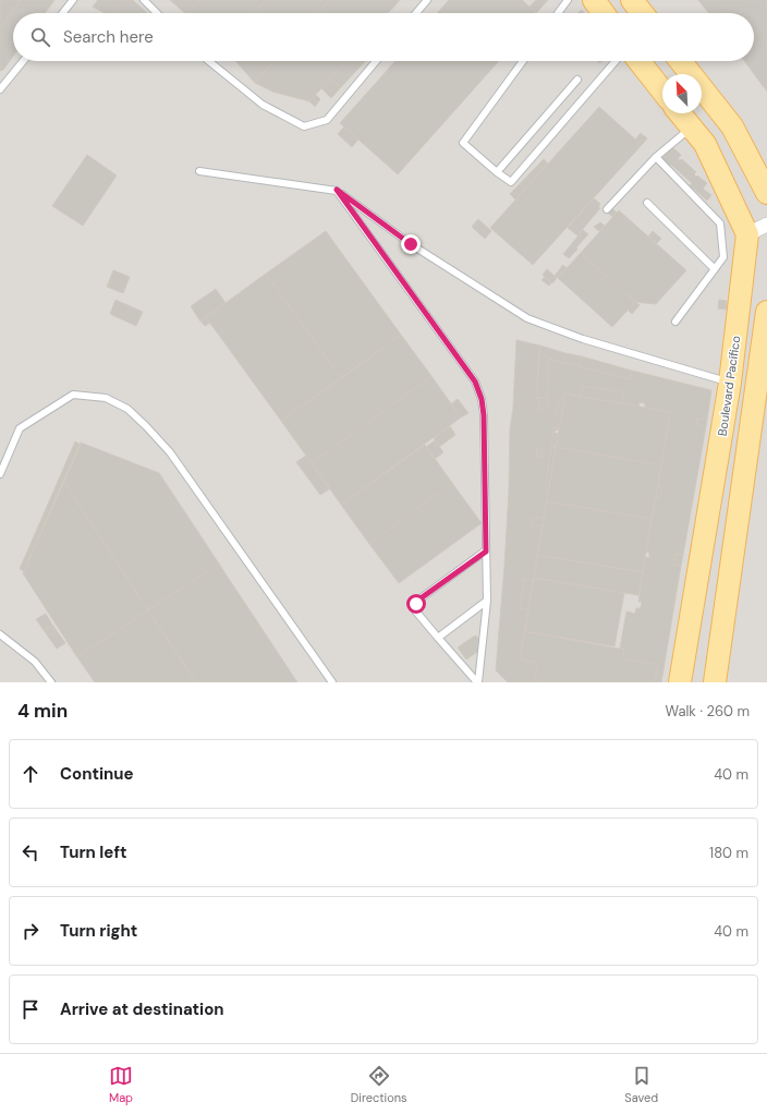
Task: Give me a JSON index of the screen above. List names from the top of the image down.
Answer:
{
  "streets": {
    "main road": ["Boulevard Pacífico"]
  },
  "north": "top left",
  "page": {
    "search": "Search here",
    "heading": ["4 min", "Walk · 260 m"],
    "list": [
      ["Continue", "40 m"],
      ["Turn left", "180 m"],
      ["Turn right", "40 m"],
      "Arrive at destination"
    ],
    "nav": ["Map", "Directions", "Saved"]
  }
}
